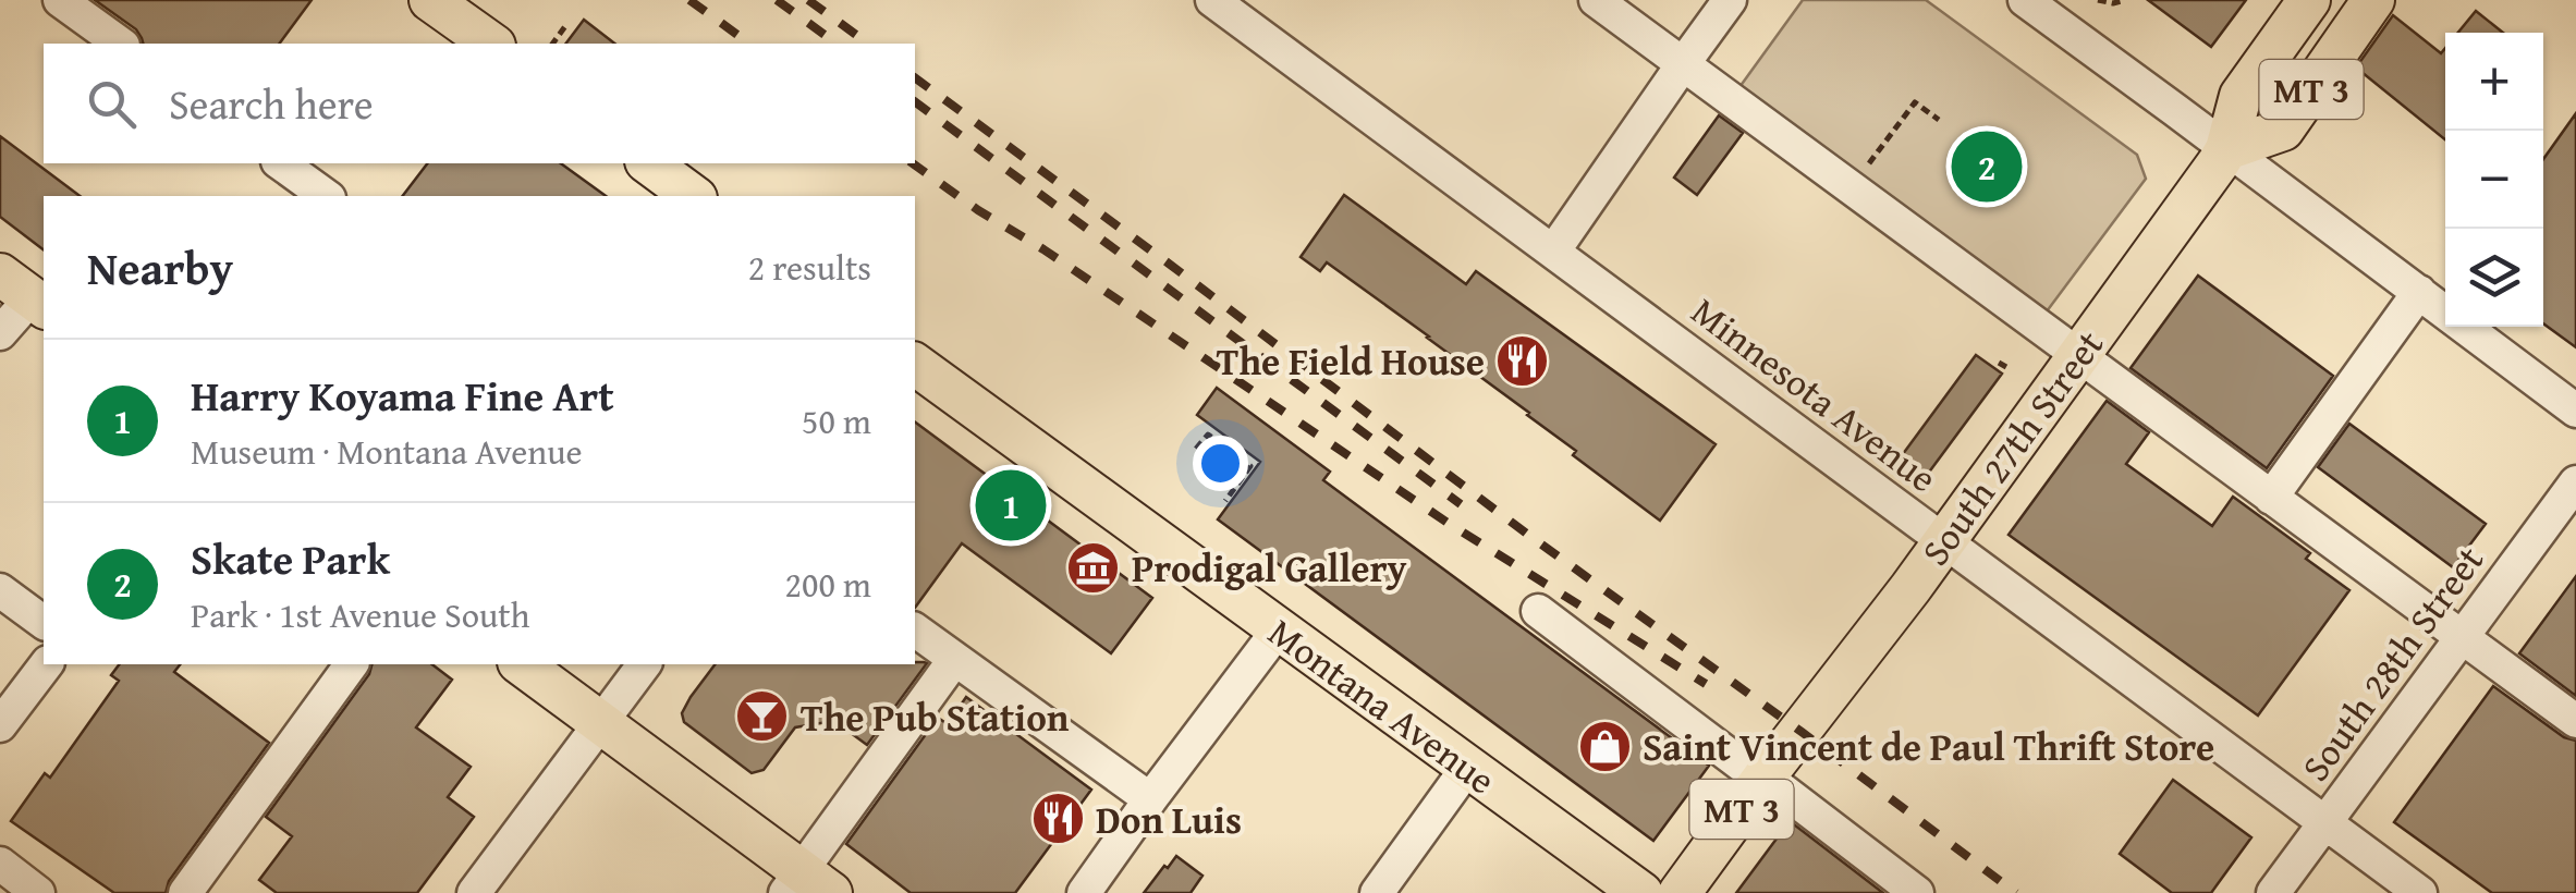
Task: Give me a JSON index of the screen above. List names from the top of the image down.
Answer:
{
  "streets": {
    "main road": ["MT 3", "South 27th Street", "Montana Avenue"],
    "street": ["Minnesota Avenue", "South 28th Street"]
  },
  "crossings": [
    ["MT 3", "South 27th Street"],
    ["Minnesota Avenue", "South 27th Street"],
    ["Minnesota Avenue", "South 28th Street"]
  ],
  "places": {
    "restaurant": ["The Field House", "Don Luis"],
    "museum": ["Prodigal Gallery"],
    "bar": ["The Pub Station"],
    "shop": ["Saint Vincent de Paul Thrift Store"]
  },
  "page": {
    "map_buttons": ["+", "−"],
    "search": "Search here",
    "pins": ["2", "1"],
    "heading": ["Nearby", "2 results"],
    "list": [
      {
        "mark": "1",
        "name": "Harry Koyama Fine Art",
        "note": "Museum · Montana Avenue",
        "value": "50 m"
      },
      {
        "mark": "2",
        "name": "Skate Park",
        "note": "Park · 1st Avenue South",
        "value": "200 m"
      }
    ]
  }
}
